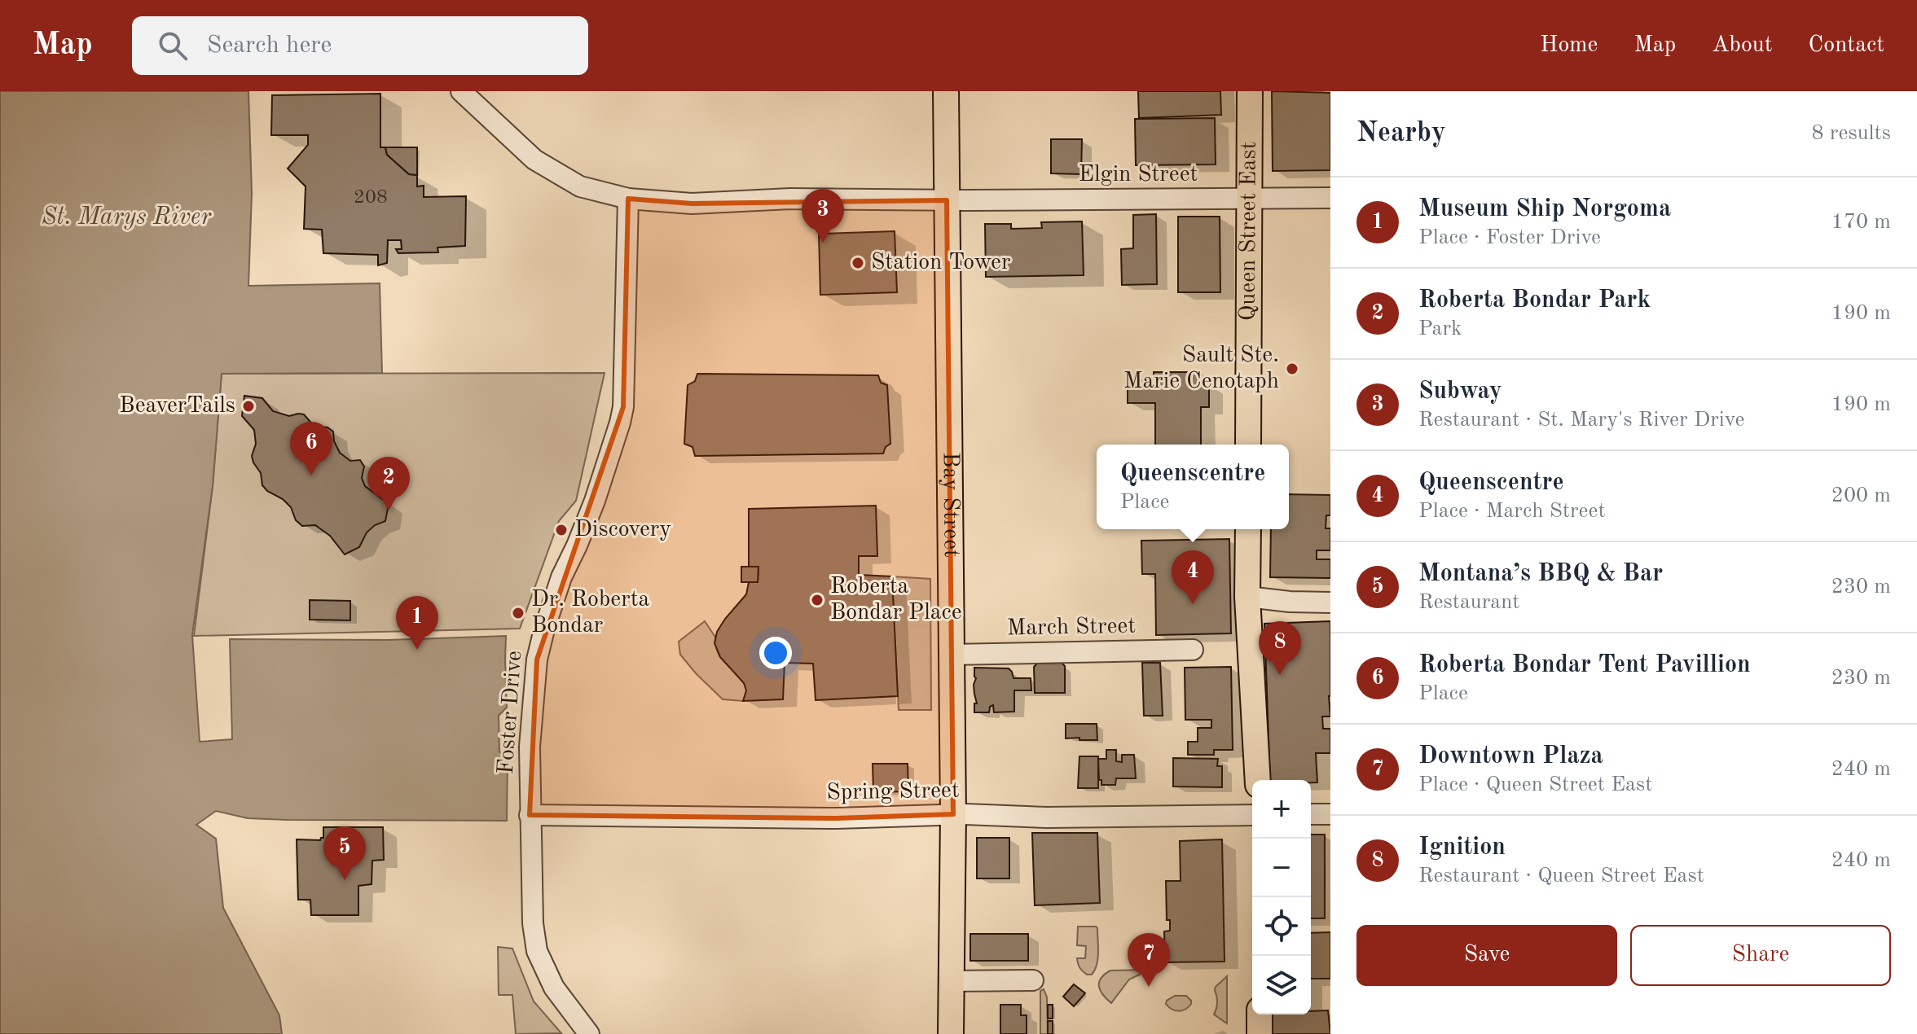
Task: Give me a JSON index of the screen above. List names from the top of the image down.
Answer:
{
  "streets": {
    "main road": ["Queen Street East", "Bay Street"],
    "street": [
      "Elgin Street",
      "March Street",
      "Foster Drive",
      "Spring Street"
    ]
  },
  "crossings": [
    ["Elgin Street", "Queen Street East"],
    ["Elgin Street", "Bay Street"],
    ["Elgin Street", "Foster Drive"],
    ["Bay Street", "March Street"],
    ["Bay Street", "Spring Street"],
    ["Foster Drive", "Spring Street"]
  ],
  "water": ["St. Marys River"],
  "places": [
    "Station Tower",
    "Sault Ste. Marie Cenotaph",
    "BeaverTails",
    "Discovery",
    "Roberta Bondar Place",
    "Dr. Roberta Bondar"
  ],
  "house_numbers": ["208"],
  "page": {
    "header": "Map",
    "search": "Search here",
    "nav": [
      "Home",
      "Map",
      "About",
      "Contact"
    ],
    "heading": ["Nearby", "8 results"],
    "list": [
      {
        "mark": "1",
        "name": "Museum Ship Norgoma",
        "note": "Place · Foster Drive",
        "value": "170 m"
      },
      {
        "mark": "2",
        "name": "Roberta Bondar Park",
        "note": "Park",
        "value": "190 m"
      },
      {
        "mark": "3",
        "name": "Subway",
        "note": "Restaurant · St. Mary's River Drive",
        "value": "190 m"
      },
      {
        "mark": "4",
        "name": "Queenscentre",
        "note": "Place · March Street",
        "value": "200 m"
      },
      {
        "mark": "5",
        "name": "Montana’s BBQ & Bar",
        "note": "Restaurant",
        "value": "230 m"
      },
      {
        "mark": "6",
        "name": "Roberta Bondar Tent Pavillion",
        "note": "Place",
        "value": "230 m"
      },
      {
        "mark": "7",
        "name": "Downtown Plaza",
        "note": "Place · Queen Street East",
        "value": "240 m"
      },
      {
        "mark": "8",
        "name": "Ignition",
        "note": "Restaurant · Queen Street East",
        "value": "240 m"
      }
    ],
    "pins": [
      "3",
      "6",
      "2",
      "4",
      "1",
      "8",
      "5",
      "7"
    ],
    "popup": ["Queenscentre", "Place"],
    "map_buttons": ["+", "−"],
    "buttons": ["Save", "Share"]
  }
}
